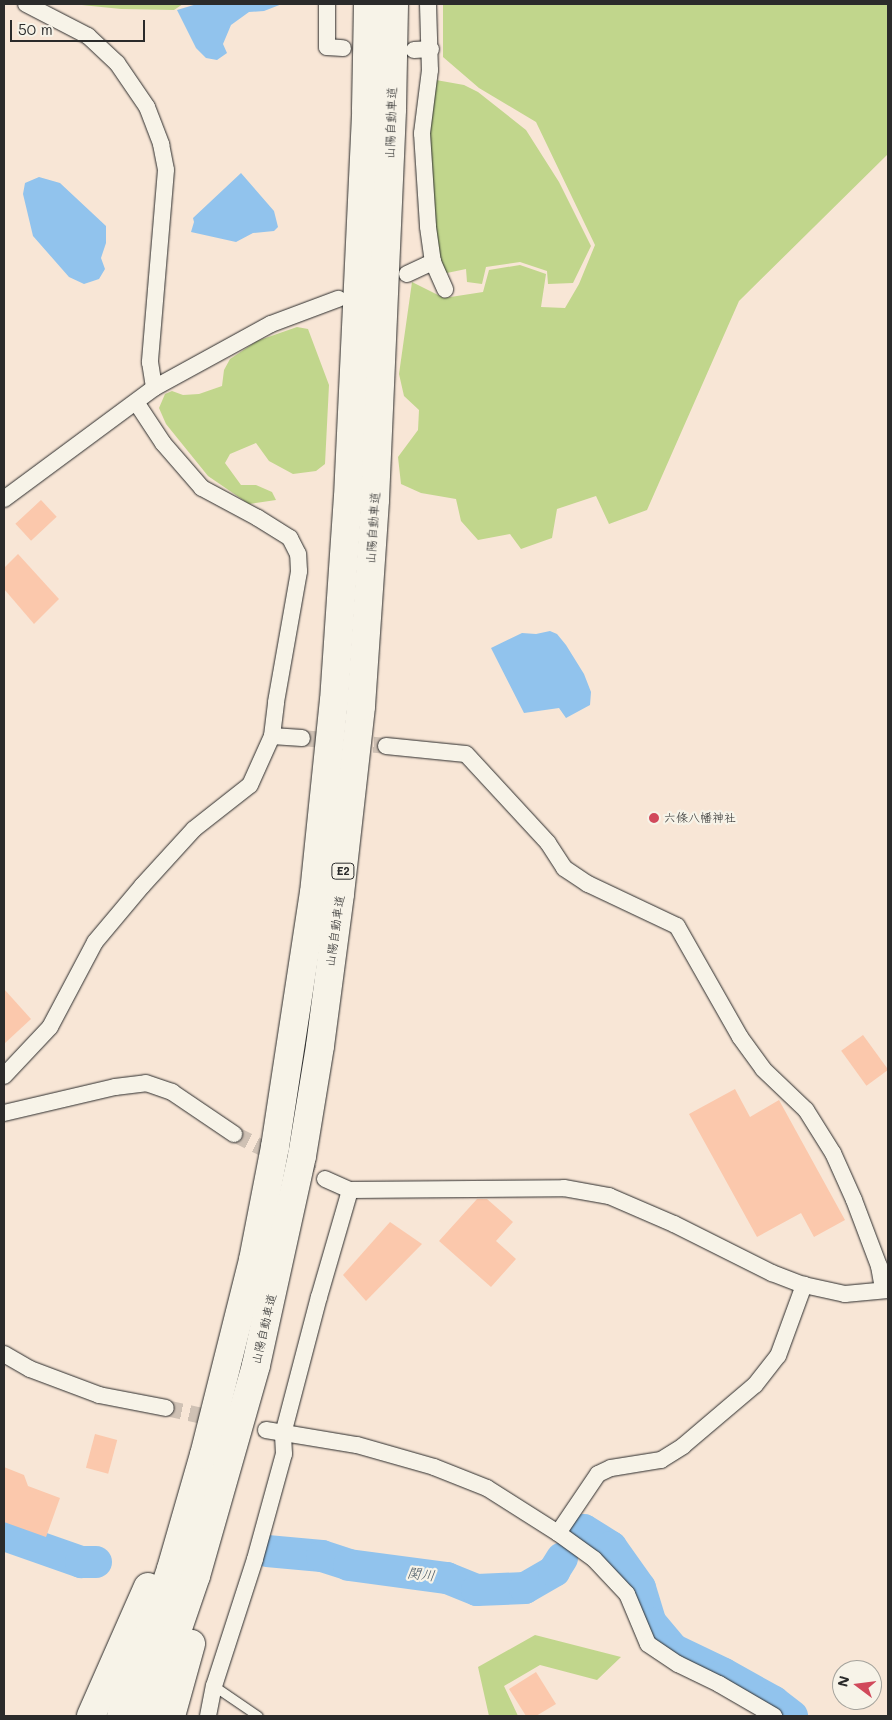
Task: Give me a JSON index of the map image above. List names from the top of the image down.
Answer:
{
  "streets": {
    "highway": ["山陽自動車道", "E2"]
  },
  "water": ["関川"],
  "places": ["六條八幡神社"],
  "scale_bar": "50 m",
  "north": "left"
}
